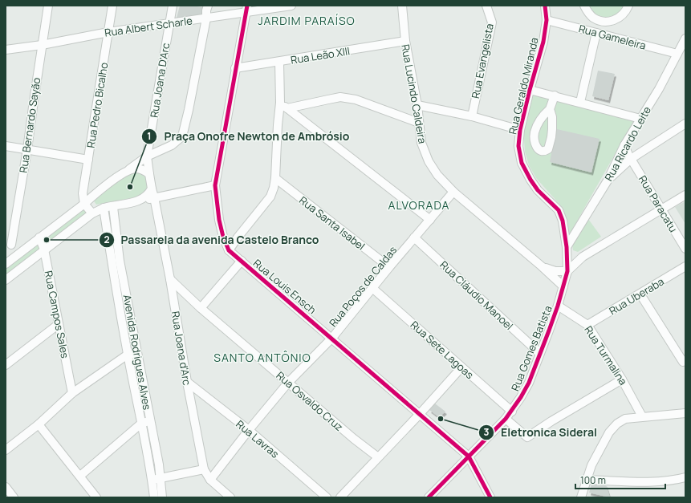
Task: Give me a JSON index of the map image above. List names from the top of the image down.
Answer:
{
  "streets": {
    "street": [
      "Rua Albert Scharle",
      "Rua Gameleira",
      "Rua Leão XIII",
      "Rua Evangelista",
      "Rua Joana D'Arc",
      "Rua Geraldo Miranda",
      "Rua Lucindo Caldeira",
      "Rua Pedro Bicalho",
      "Rua Bernardo Sayão",
      "Rua Ricardo Leite",
      "Rua Paracatu",
      "Rua Santa Isabel",
      "Rua Louis Ensch",
      "Rua Poços de Caldas",
      "Rua Cláudio Manoel",
      "Rua Uberaba",
      "Rua Campos Sales",
      "Rua Joana d'Arc",
      "Rua Gomes Batista",
      "Rua Sete Lagoas",
      "Avenida Rodrigues Alves",
      "Rua Turmalina",
      "Rua Osvaldo Cruz",
      "Rua Lavras"
    ]
  },
  "crossings": [
    ["Rua Albert Scharle", "Rua Joana D'Arc"],
    ["Rua Albert Scharle", "Rua Pedro Bicalho"],
    ["Rua Albert Scharle", "Rua Bernardo Sayão"],
    ["Rua Albert Scharle", "Rua Louis Ensch"],
    ["Rua Gameleira", "Rua Geraldo Miranda"],
    ["Rua Gameleira", "Rua Ricardo Leite"],
    ["Rua Leão XIII", "Rua Lucindo Caldeira"],
    ["Rua Leão XIII", "Rua Louis Ensch"],
    ["Rua Joana D'Arc", "Rua Joana d'Arc"],
    ["Rua Geraldo Miranda", "Rua Lucindo Caldeira"],
    ["Rua Geraldo Miranda", "Rua Ricardo Leite"],
    ["Rua Lucindo Caldeira", "Rua Poços de Caldas"],
    ["Rua Lucindo Caldeira", "Rua Gomes Batista"],
    ["Rua Ricardo Leite", "Rua Paracatu"],
    ["Rua Santa Isabel", "Rua Poços de Caldas"],
    ["Rua Louis Ensch", "Rua Poços de Caldas"],
    ["Rua Louis Ensch", "Rua Gomes Batista"],
    ["Rua Poços de Caldas", "Rua Cláudio Manoel"],
    ["Rua Poços de Caldas", "Rua Joana d'Arc"],
    ["Rua Poços de Caldas", "Rua Sete Lagoas"],
    ["Rua Poços de Caldas", "Rua Osvaldo Cruz"],
    ["Rua Poços de Caldas", "Rua Lavras"],
    ["Rua Cláudio Manoel", "Rua Gomes Batista"],
    ["Rua Uberaba", "Rua Turmalina"],
    ["Rua Joana d'Arc", "Rua Osvaldo Cruz"],
    ["Rua Joana d'Arc", "Rua Lavras"],
    ["Rua Gomes Batista", "Rua Sete Lagoas"],
    ["Rua Gomes Batista", "Rua Turmalina"]
  ],
  "districts": ["JARDIM PARAÍSO", "ALVORADA", "SANTO ANTÔNIO"],
  "places": ["Praça Onofre Newton de Ambrósio", "Passarela da avenida Castelo Branco", "Eletronica Sideral"],
  "scale_bar": "100 m"
}
